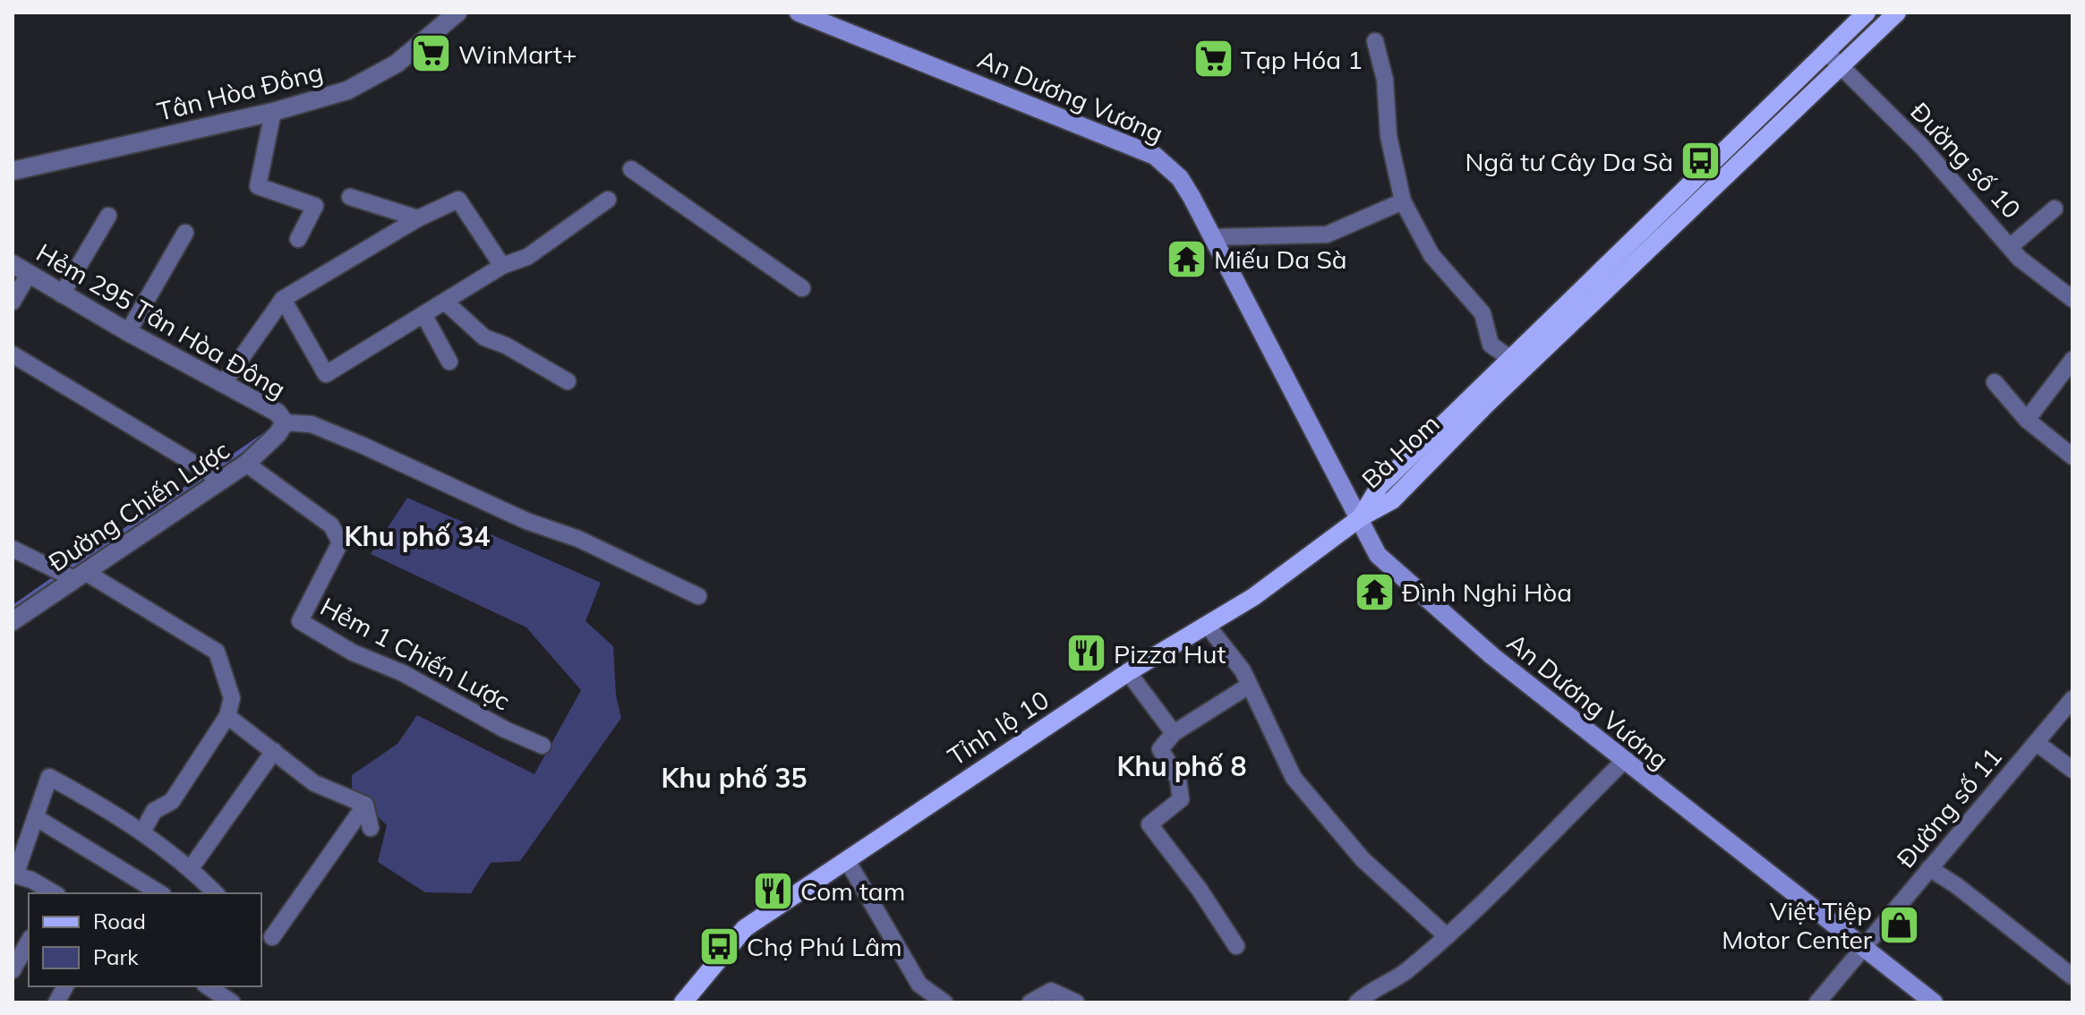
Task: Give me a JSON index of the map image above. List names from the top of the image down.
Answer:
{
  "streets": {
    "main road": ["An Dương Vương", "Bà Hom", "Tỉnh lộ 10"],
    "street": [
      "Tân Hòa Đông",
      "Đường số 10",
      "Hẻm 295 Tân Hòa Đông",
      "Đường Chiến Lược",
      "Hẻm 1 Chiến Lược",
      "Đường số 11"
    ]
  },
  "crossings": [
    ["An Dương Vương", "Bà Hom"],
    ["An Dương Vương", "Tỉnh lộ 10"],
    ["An Dương Vương", "Đường số 11"],
    ["Đường số 10", "Bà Hom"],
    ["Hẻm 295 Tân Hòa Đông", "Đường Chiến Lược"],
    ["Bà Hom", "Tỉnh lộ 10"],
    ["Đường Chiến Lược", "Hẻm 1 Chiến Lược"]
  ],
  "districts": ["Khu phố 34", "Khu phố 8", "Khu phố 35"],
  "places": {
    "supermarket": ["WinMart+", "Tạp Hóa 1"],
    "bus stop": ["Ngã tư Cây Da Sà", "Chợ Phú Lâm"],
    "temple": ["Miếu Da Sà", "Đình Nghi Hòa"],
    "restaurant": ["Pizza Hut", "Com tam"],
    "shop": ["Việt Tiệp Motor Center"]
  },
  "legend": ["Road", "Park"]
}
